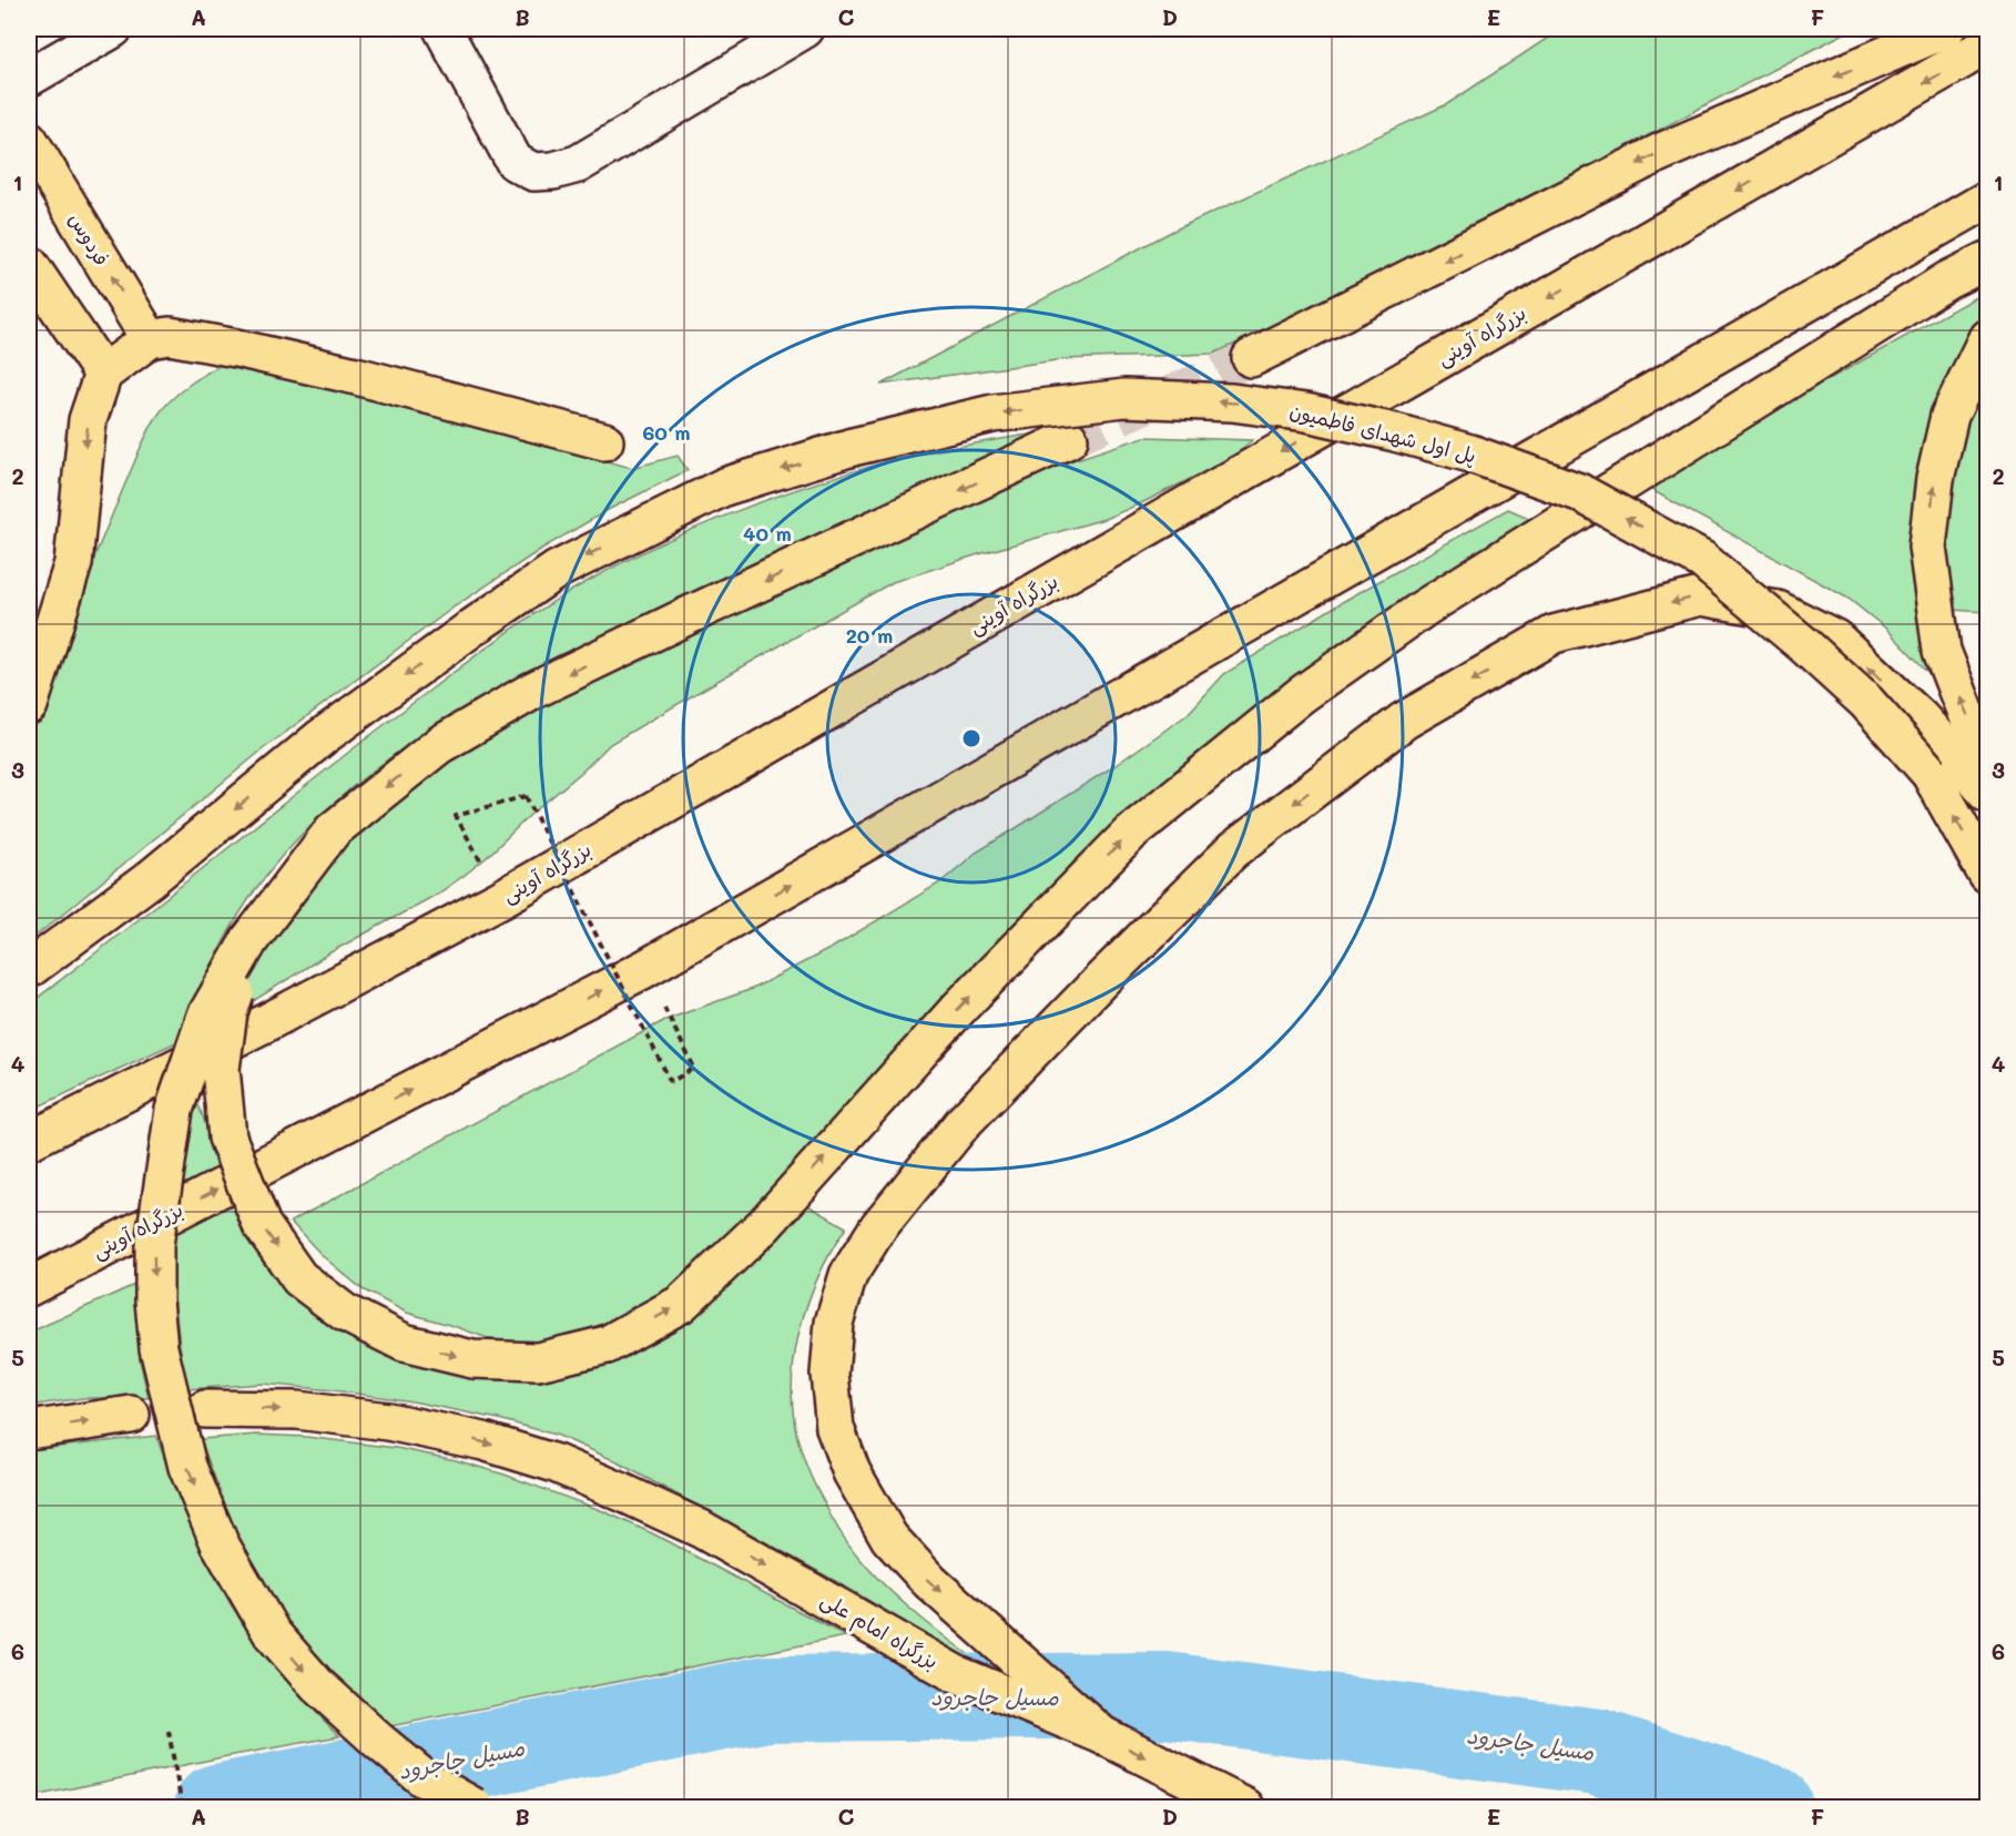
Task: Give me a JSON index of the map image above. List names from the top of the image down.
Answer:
{
  "streets": {
    "main road": [
      "فردوس",
      "بزرگراه آوینی",
      "پل اول شهدای فاطمیون",
      "بزرگراه امام علی"
    ]
  },
  "one_way": ["بزرگراه امام علی"],
  "water": ["مسیل جاجرود"],
  "grid": {
    "columns": [
      "A",
      "B",
      "C",
      "D",
      "E",
      "F"
    ],
    "rows": [
      "1",
      "2",
      "3",
      "4",
      "5",
      "6"
    ]
  },
  "rings": ["60 m", "40 m", "20 m"]
}
